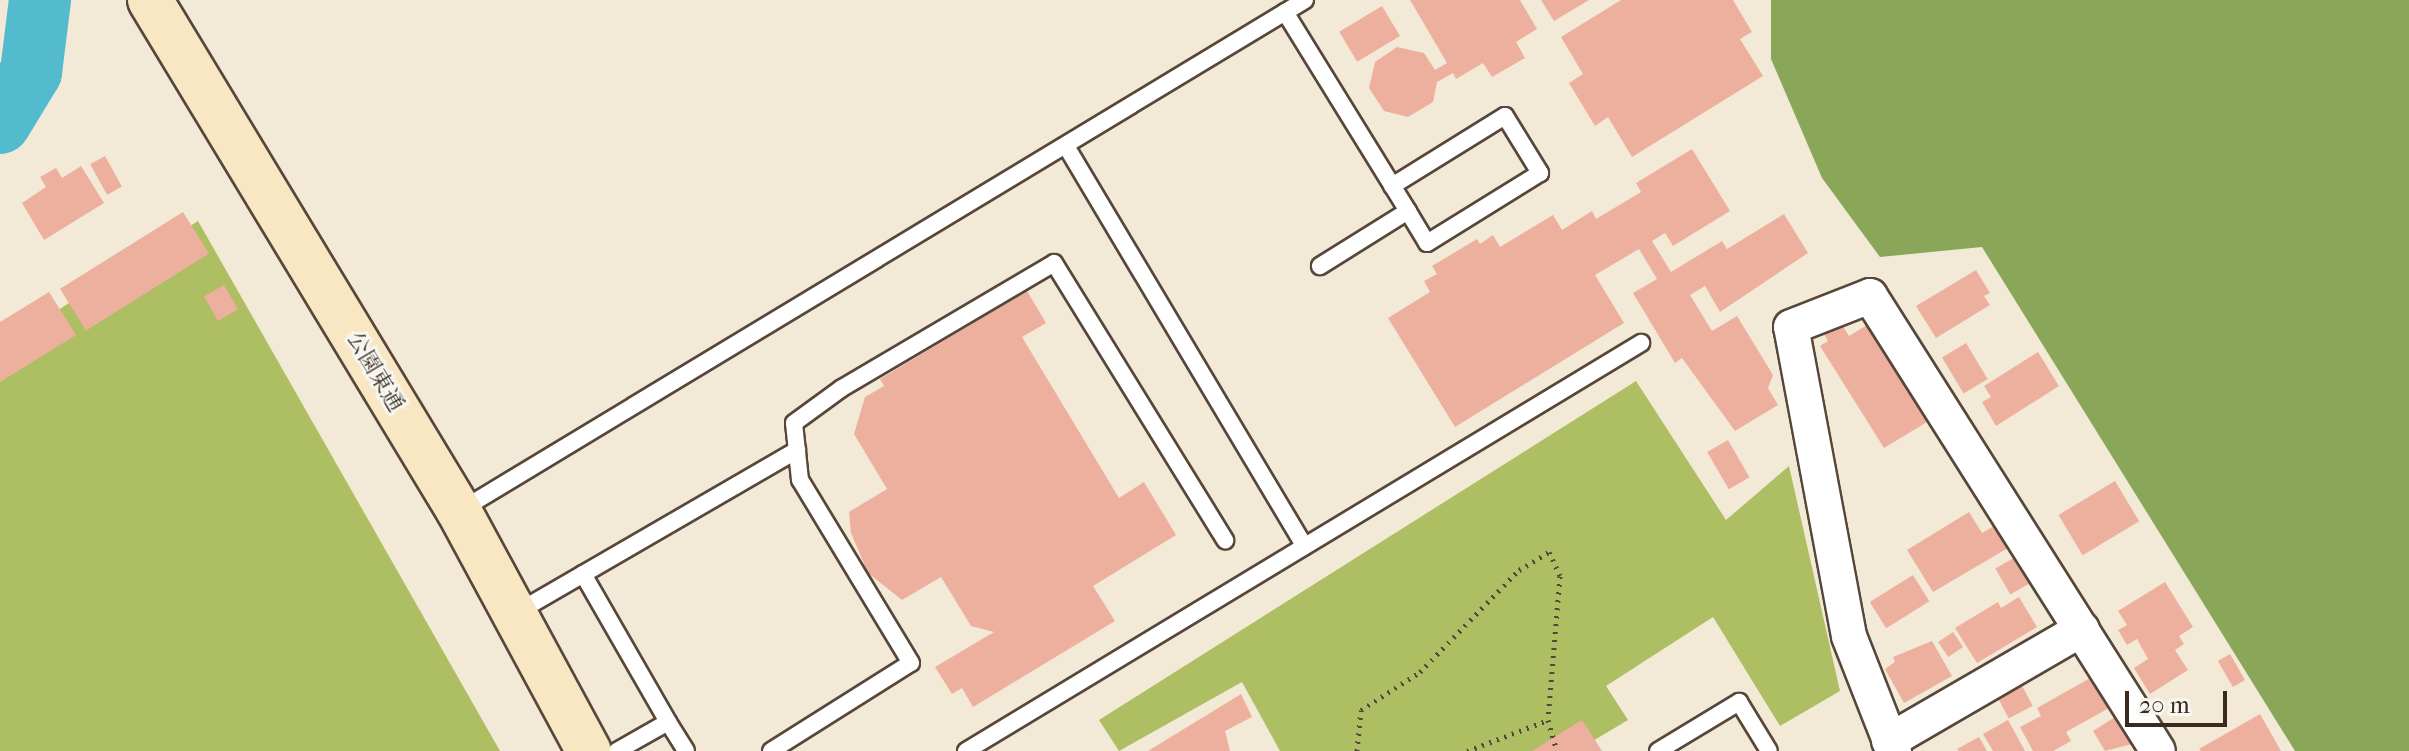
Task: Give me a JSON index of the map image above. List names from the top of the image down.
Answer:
{
  "streets": {
    "street": ["公園東通"]
  },
  "scale_bar": "20 m"
}
